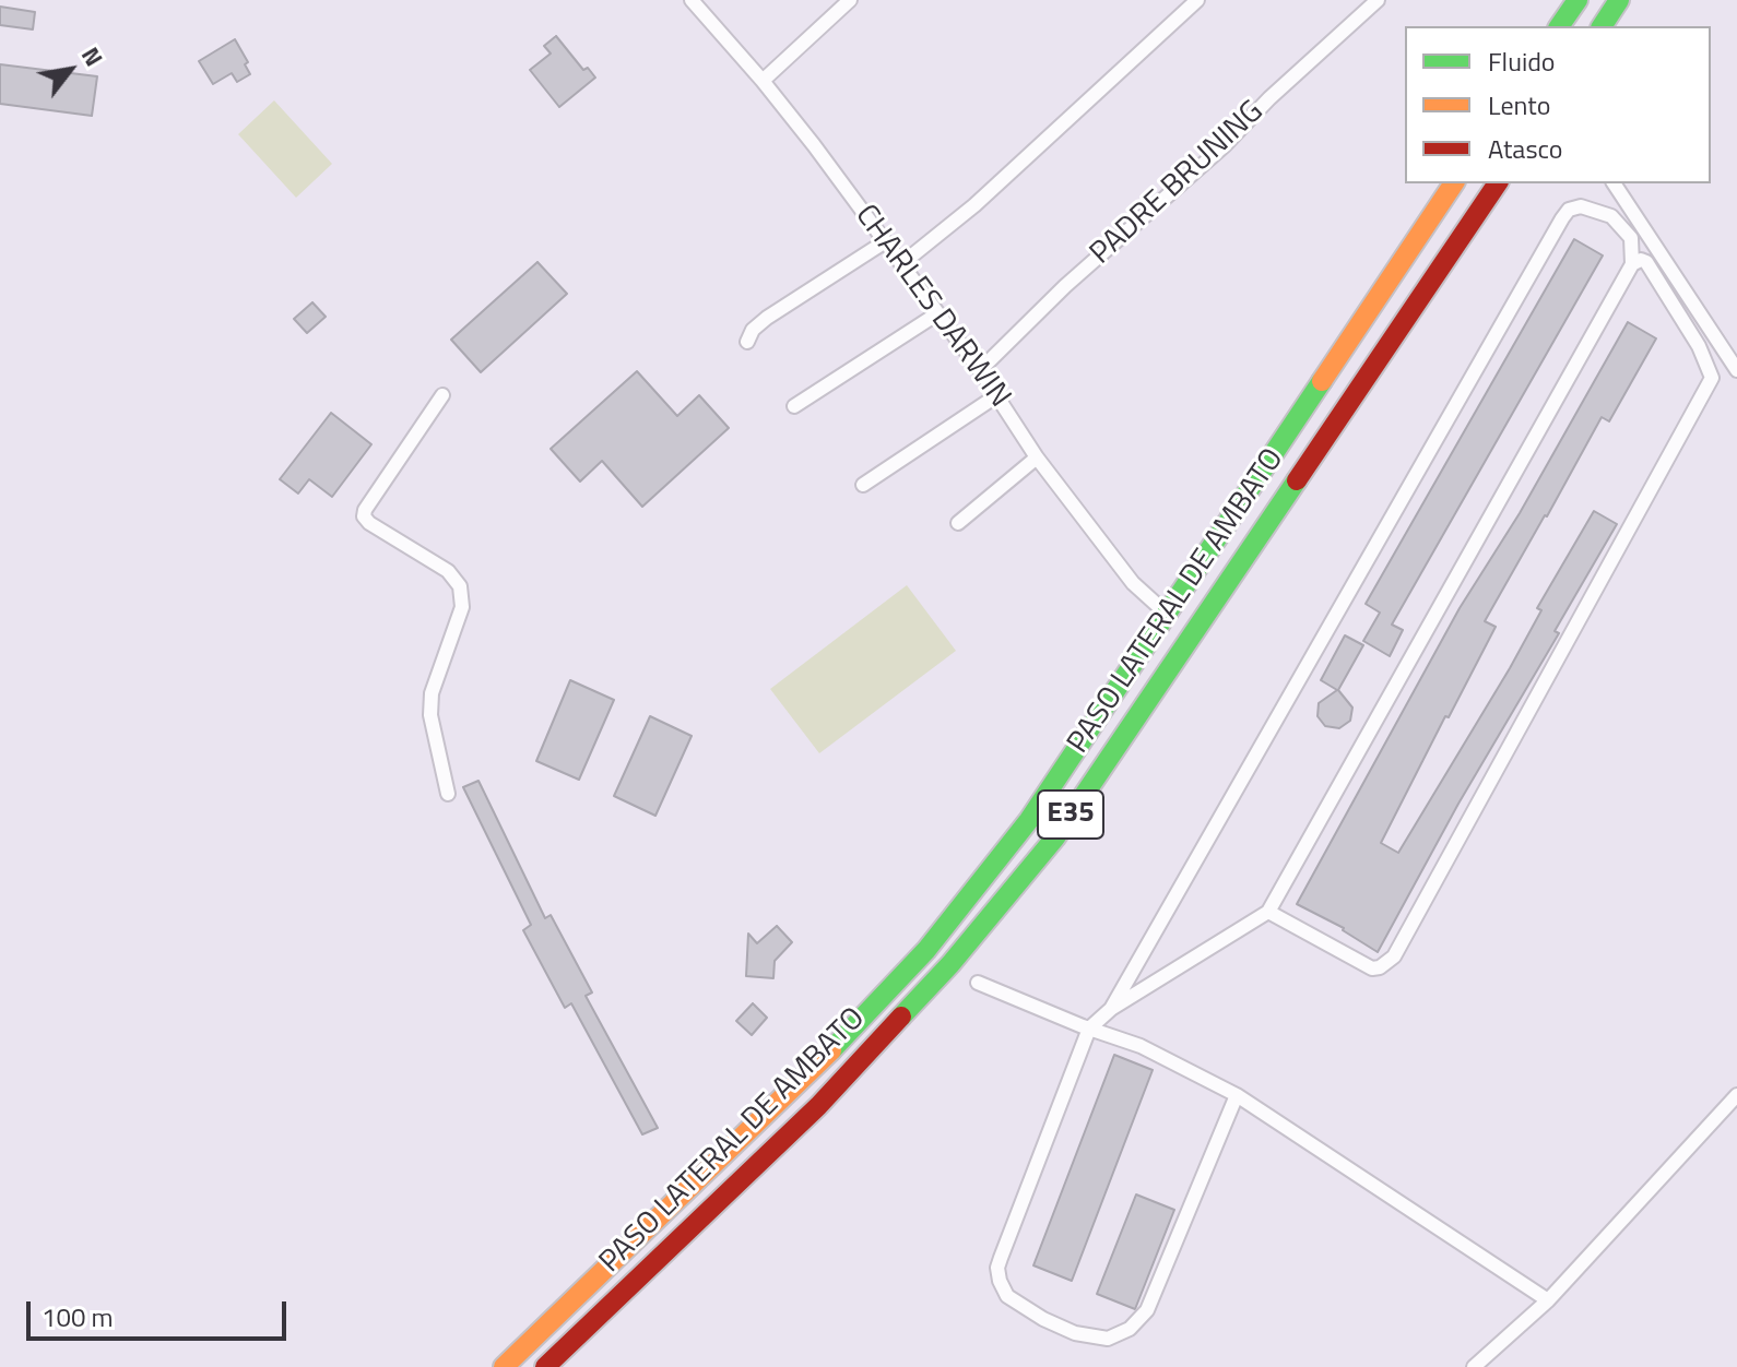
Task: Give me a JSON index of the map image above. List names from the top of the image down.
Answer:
{
  "streets": {
    "highway": ["PASO LATERAL DE AMBATO", "E35"],
    "street": ["PADRE BRUNING", "CHARLES DARWIN"]
  },
  "crossings": [
    ["PADRE BRUNING", "CHARLES DARWIN"],
    ["CHARLES DARWIN", "PASO LATERAL DE AMBATO"]
  ],
  "legend": ["Fluido", "Lento", "Atasco"],
  "scale_bar": "100 m",
  "north": "top right"
}
